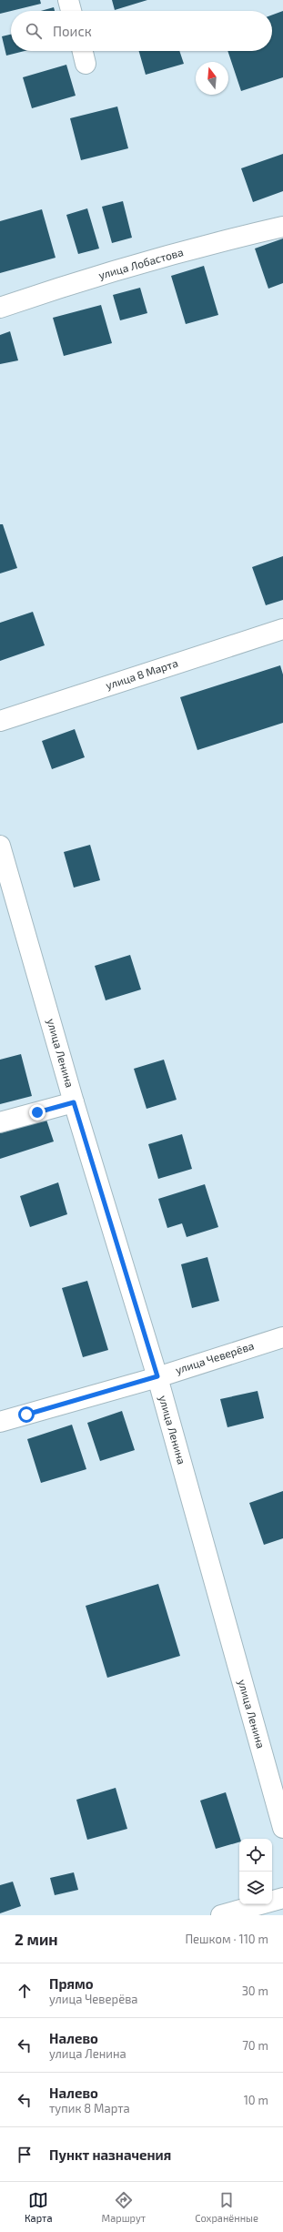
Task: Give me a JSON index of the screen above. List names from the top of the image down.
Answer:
{
  "streets": {
    "street": [
      "улица Лобастова",
      "улица 8 Марта",
      "улица Ленина",
      "улица Чеверёва"
    ]
  },
  "crossings": [
    ["улица Ленина", "улица Чеверёва"]
  ],
  "north": "top",
  "page": {
    "search": "Поиск",
    "heading": ["2 мин", "Пешком · 110 m"],
    "list": [
      ["Прямо", "улица Чеверёва", "30 m"],
      ["Налево", "улица Ленина", "70 m"],
      ["Налево", "тупик 8 Марта", "10 m"],
      "Пункт назначения"
    ],
    "nav": ["Карта", "Маршрут", "Сохранённые"]
  }
}
